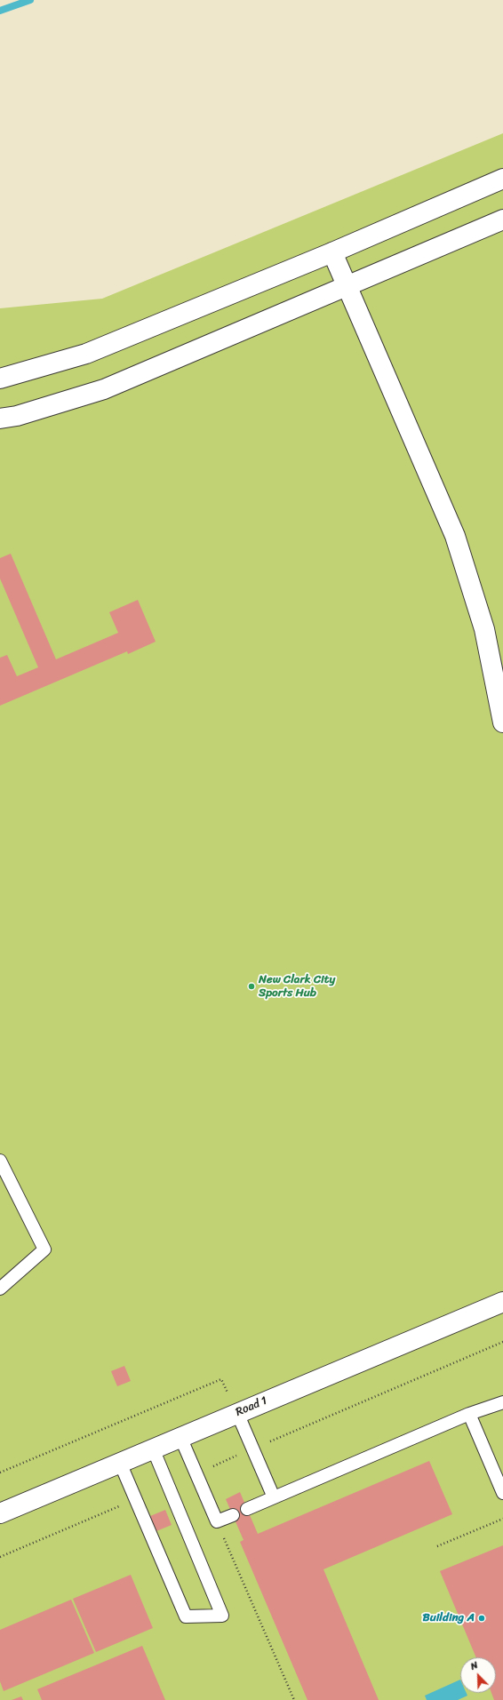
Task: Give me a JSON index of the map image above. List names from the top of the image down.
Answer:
{
  "streets": {
    "street": ["Road 1"]
  },
  "places": ["New Clark City Sports Hub", "Building A"],
  "north": "top left"
}
